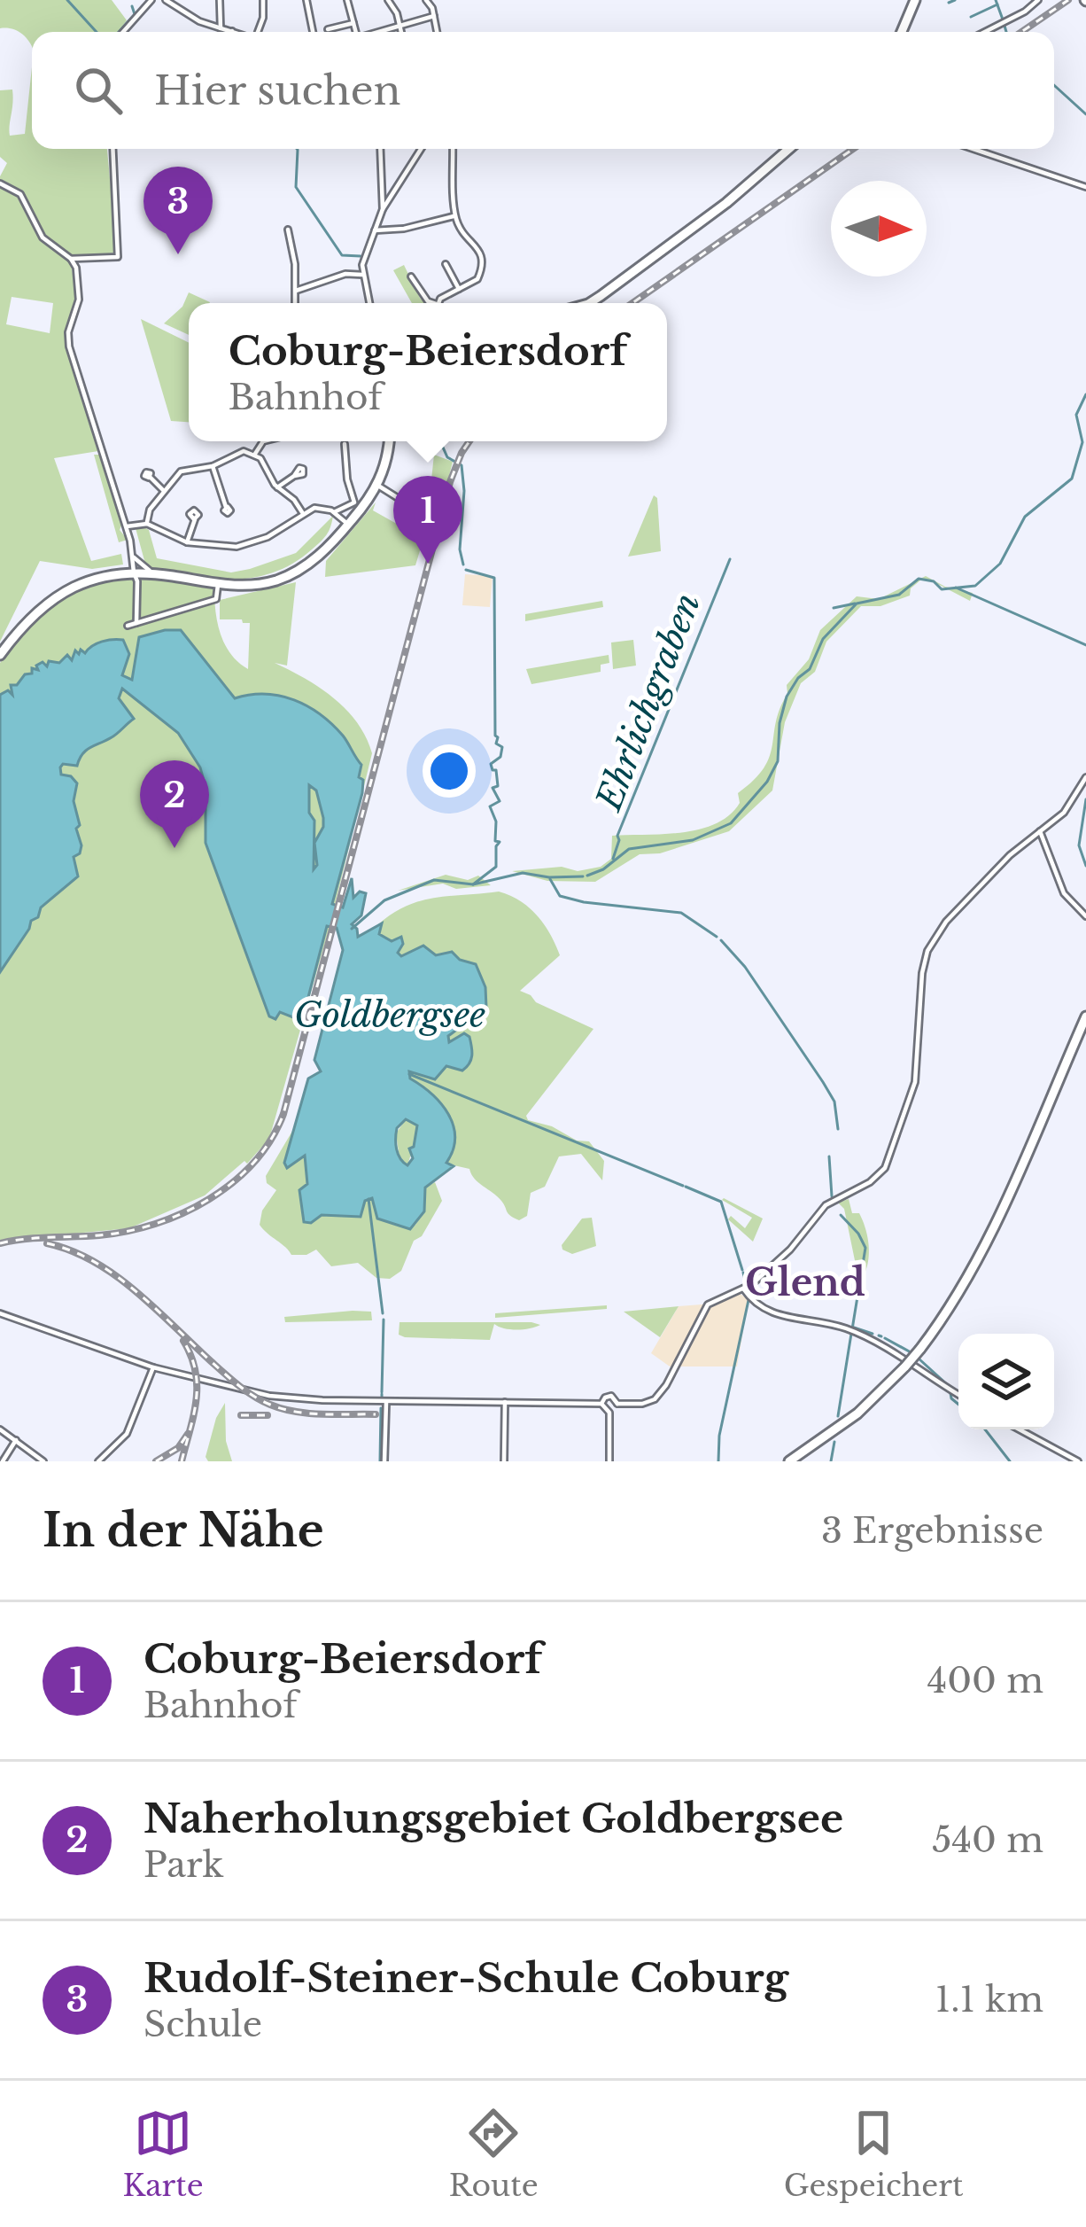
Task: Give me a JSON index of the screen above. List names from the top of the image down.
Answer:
{
  "districts": ["Glend"],
  "water": ["Ehrlichgraben", "Goldbergsee"],
  "north": "right",
  "page": {
    "search": "Hier suchen",
    "pins": ["3", "1", "2"],
    "popup": ["Coburg-Beiersdorf", "Bahnhof"],
    "heading": ["In der Nähe", "3 Ergebnisse"],
    "list": [
      {
        "mark": "1",
        "name": "Coburg-Beiersdorf",
        "note": "Bahnhof",
        "value": "400 m"
      },
      {
        "mark": "2",
        "name": "Naherholungsgebiet Goldbergsee",
        "note": "Park",
        "value": "540 m"
      },
      {
        "mark": "3",
        "name": "Rudolf-Steiner-Schule Coburg",
        "note": "Schule",
        "value": "1.1 km"
      }
    ],
    "nav": ["Karte", "Route", "Gespeichert"]
  }
}
